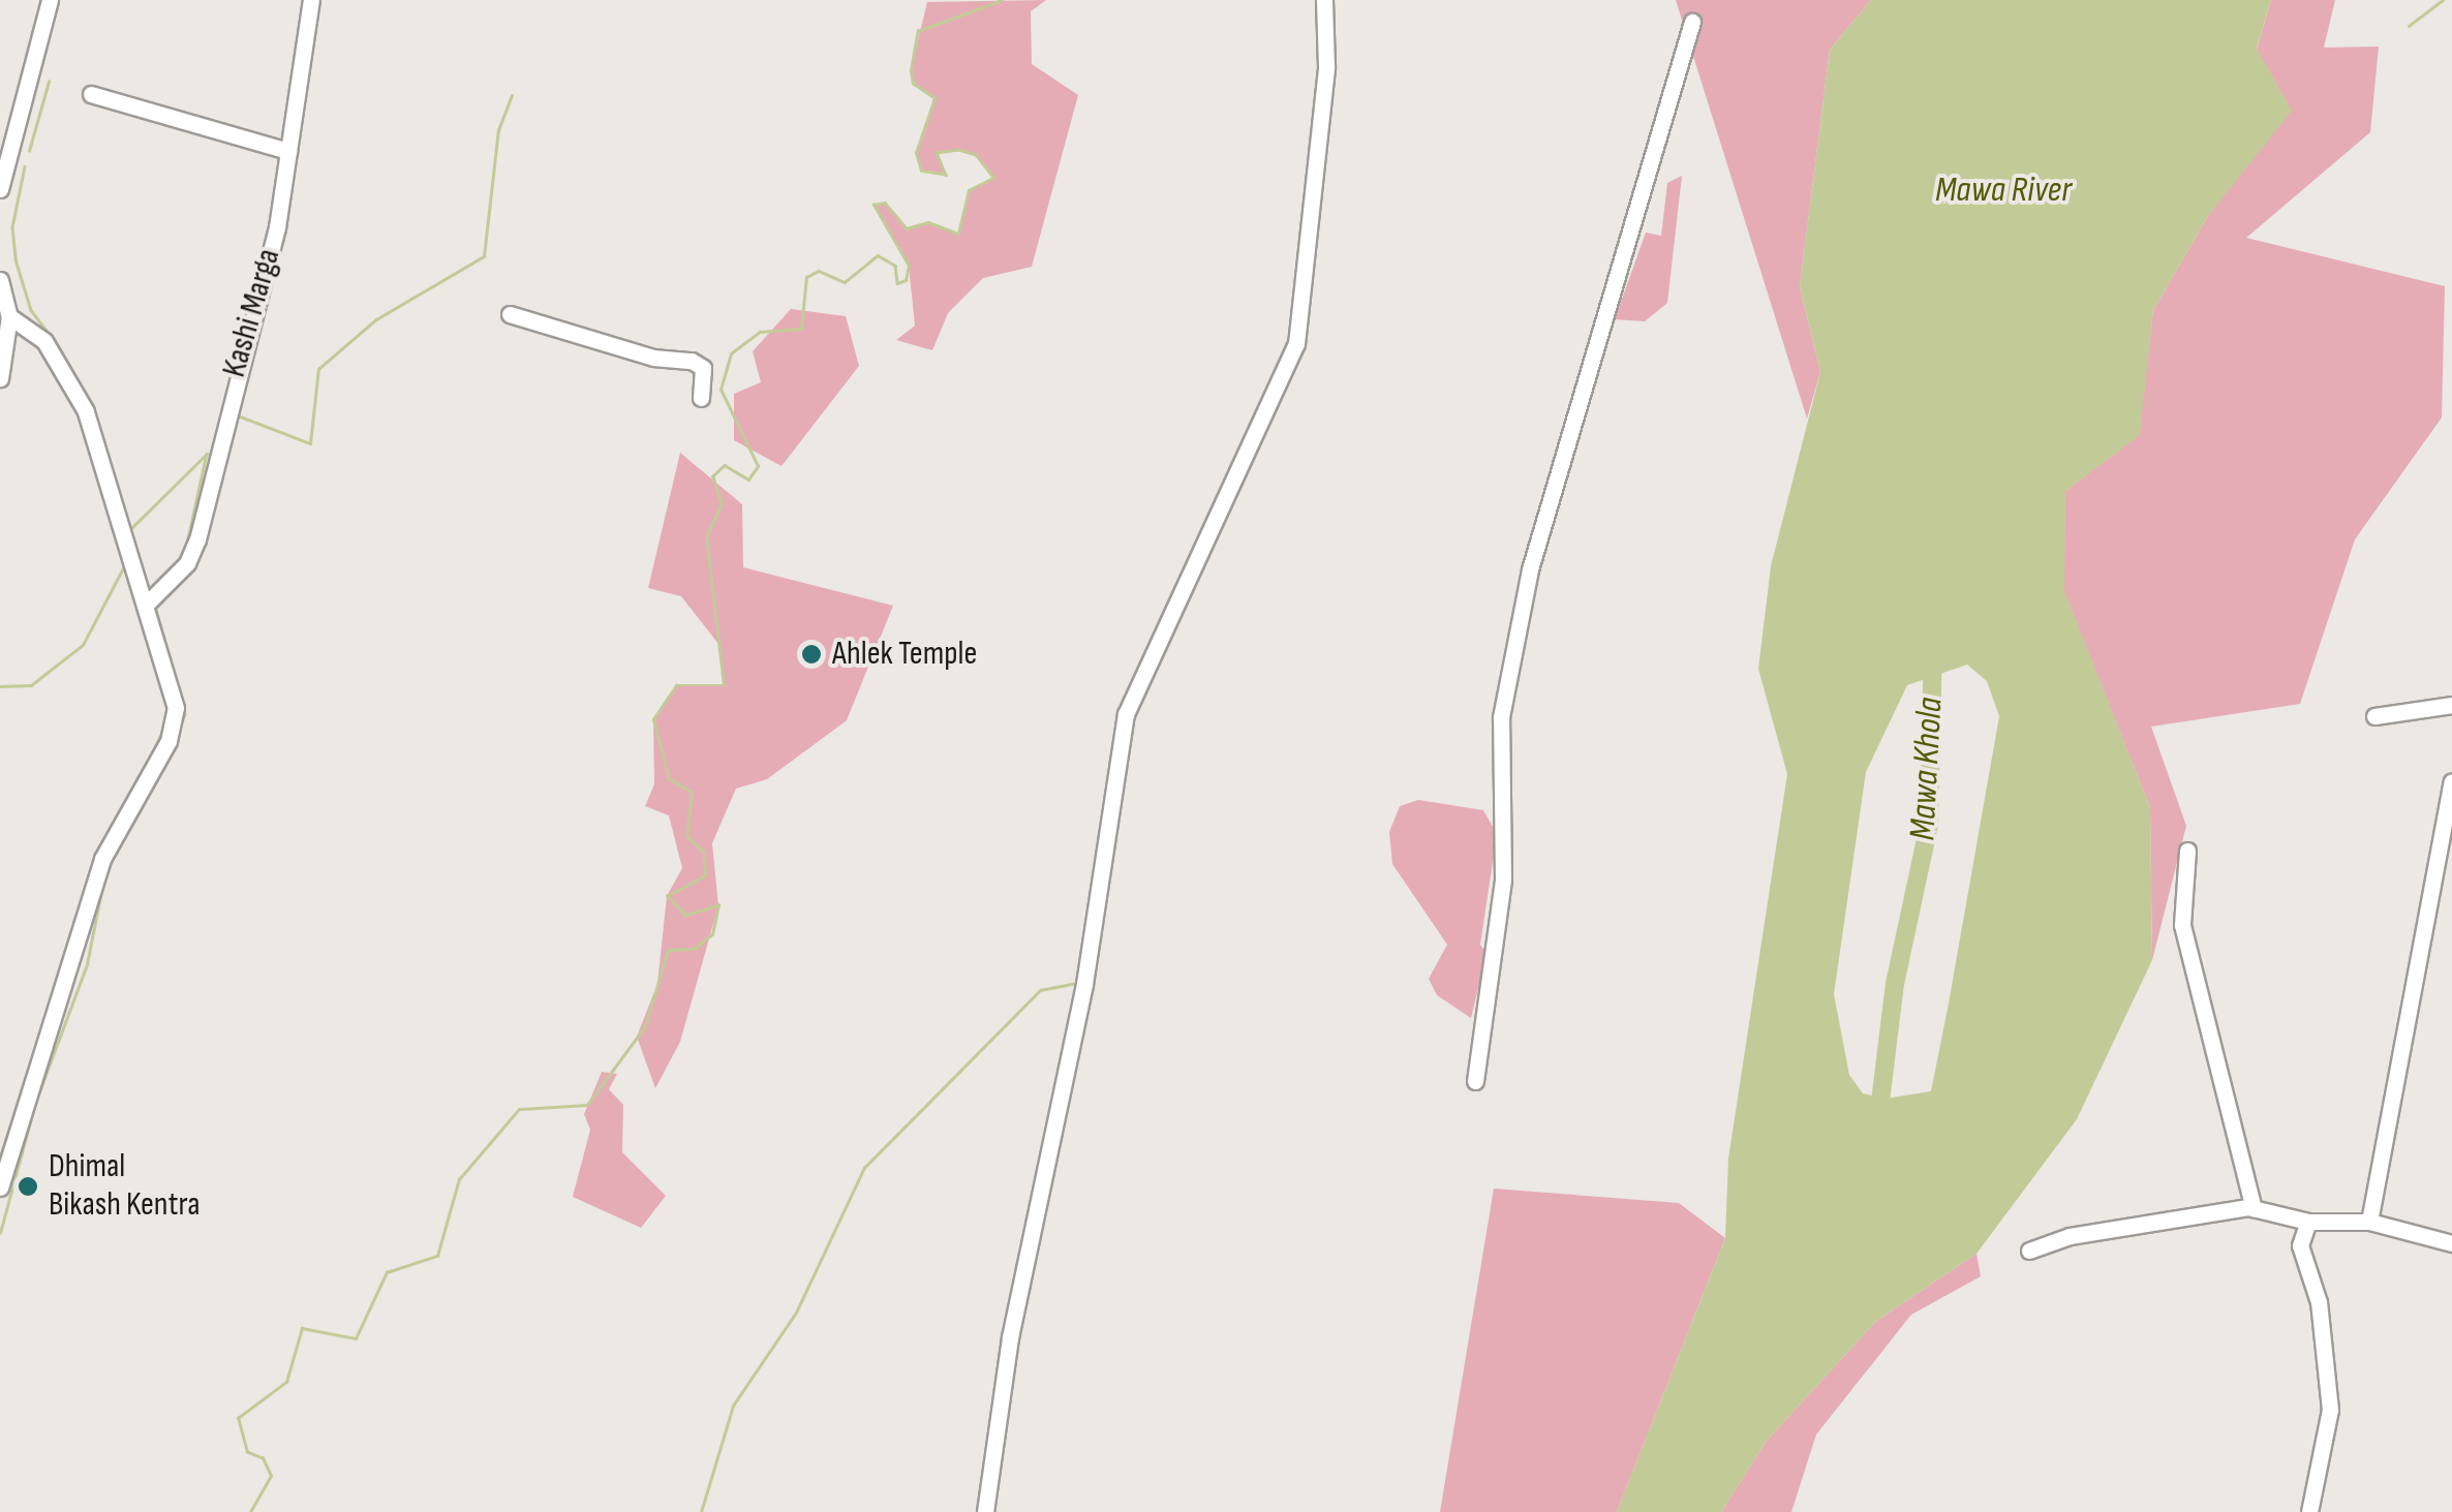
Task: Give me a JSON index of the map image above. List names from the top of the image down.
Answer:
{
  "streets": {
    "street": ["Kashi Marga"]
  },
  "water": ["Mawa River", "Mawa Khola"],
  "places": ["Ahlek Temple", "Dhimal Bikash Kentra"]
}
